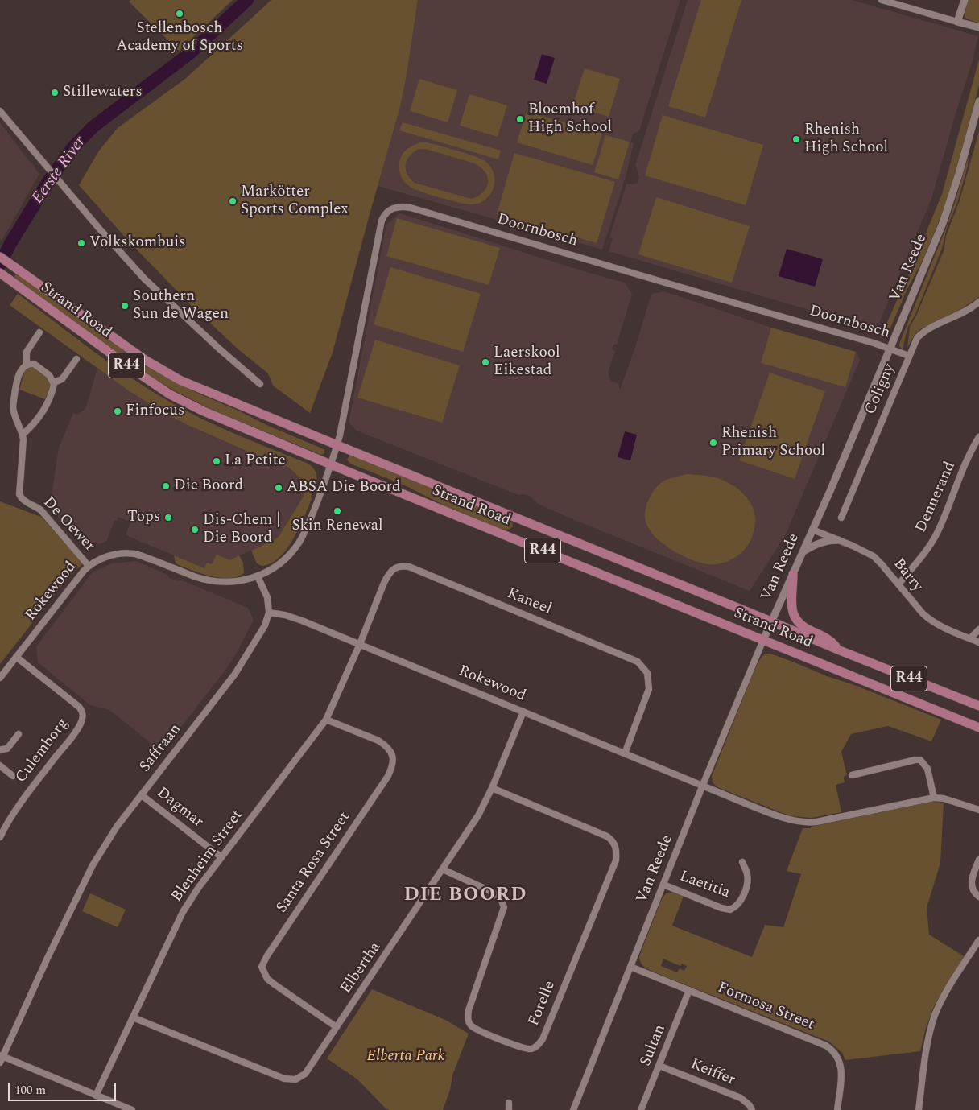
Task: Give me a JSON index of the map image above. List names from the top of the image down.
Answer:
{
  "streets": {
    "main road": ["Strand Road", "R44"],
    "street": [
      "Doornbosch",
      "Van Reede",
      "Coligny",
      "Dennerand",
      "De Oewer",
      "Barry",
      "Rokewood",
      "Kaneel",
      "Saffraan",
      "Culemborg",
      "Dagmar",
      "Blenheim Street",
      "Santa Rosa Street",
      "Laetitia",
      "Elbertha",
      "Forelle",
      "Formosa Street",
      "Sultan",
      "Keiffer"
    ]
  },
  "crossings": [
    ["Doornbosch", "Van Reede"],
    ["Doornbosch", "Strand Road"],
    ["Doornbosch", "Coligny"],
    ["Van Reede", "Strand Road"],
    ["Van Reede", "Barry"],
    ["Van Reede", "Rokewood"],
    ["Van Reede", "Laetitia"],
    ["Van Reede", "Formosa Street"],
    ["Dennerand", "Barry"],
    ["De Oewer", "Rokewood"],
    ["Rokewood", "Kaneel"],
    ["Rokewood", "Saffraan"],
    ["Rokewood", "Culemborg"],
    ["Rokewood", "Blenheim Street"],
    ["Rokewood", "Elbertha"],
    ["Kaneel", "Blenheim Street"],
    ["Saffraan", "Dagmar"],
    ["Dagmar", "Blenheim Street"],
    ["Blenheim Street", "Santa Rosa Street"],
    ["Blenheim Street", "Elbertha"],
    ["Santa Rosa Street", "Elbertha"],
    ["Elbertha", "Forelle"],
    ["Formosa Street", "Sultan"],
    ["Sultan", "Keiffer"]
  ],
  "districts": ["DIE BOORD"],
  "water": ["Eerste River"],
  "parks": ["Elberta Park"],
  "places": [
    "Stellenbosch Academy of Sports",
    "Stillewaters",
    "Bloemhof High School",
    "Rhenish High School",
    "Markötter Sports Complex",
    "Volkskombuis",
    "Southern Sun de Wagen",
    "Laerskool Eikestad",
    "Finfocus",
    "Rhenish Primary School",
    "La Petite",
    "Die Boord",
    "ABSA Die Boord",
    "Skin Renewal",
    "Tops",
    "Dis-Chem | Die Boord"
  ],
  "scale_bar": "100 m"
}
